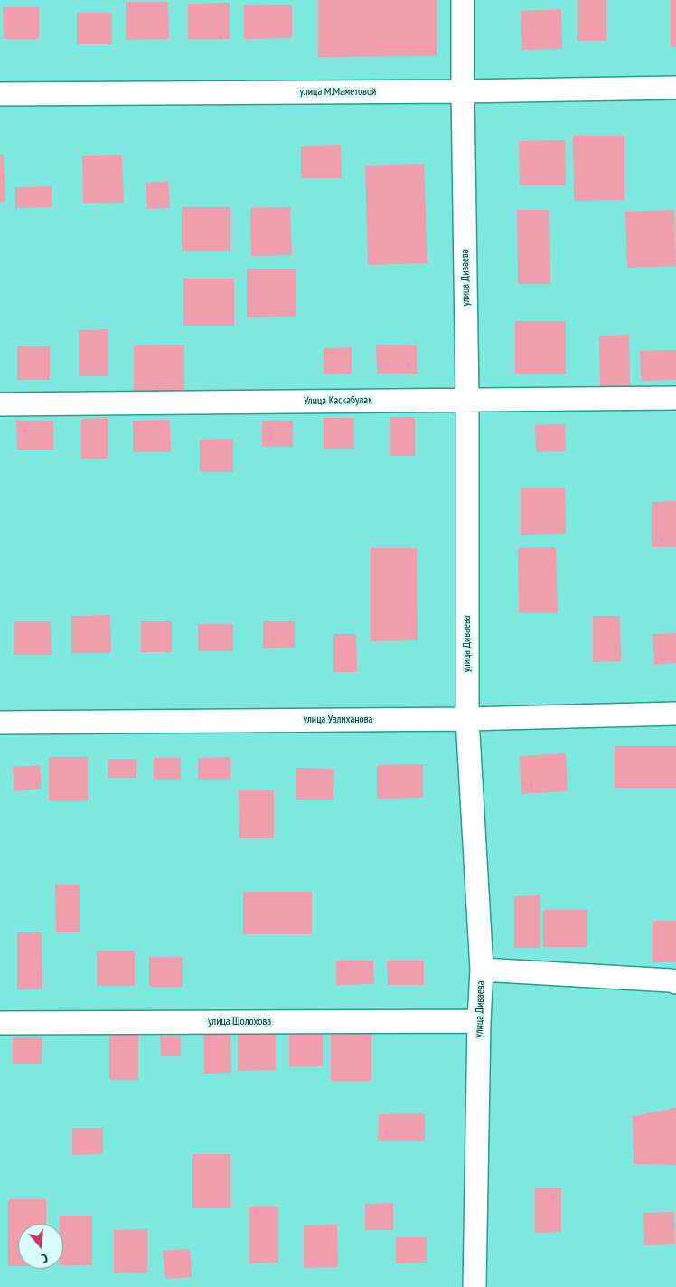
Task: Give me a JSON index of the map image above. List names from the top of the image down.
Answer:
{
  "streets": {
    "street": [
      "улица М.Маметовой",
      "улица Диваева",
      "Улица Каскабулак",
      "улица Уалиханова",
      "улица Шолохова"
    ]
  },
  "crossings": [
    ["улица М.Маметовой", "улица Диваева"],
    ["улица Диваева", "Улица Каскабулак"],
    ["улица Диваева", "улица Уалиханова"],
    ["улица Диваева", "улица Шолохова"]
  ],
  "north": "bottom"
}
